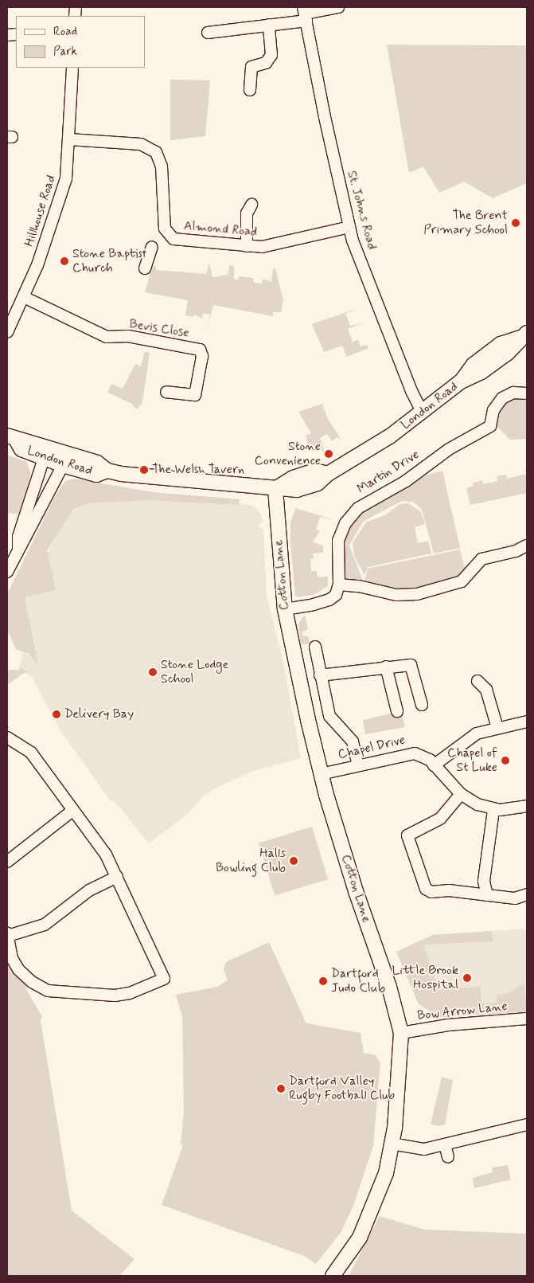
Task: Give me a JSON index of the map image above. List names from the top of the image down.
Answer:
{
  "streets": {
    "main road": ["London Road", "Cotton Lane"],
    "street": [
      "St. Johns Road",
      "Hillhouse Road",
      "Almond Road",
      "Bevis Close",
      "Martin Drive",
      "Chapel Drive",
      "Bow Arrow Lane"
    ]
  },
  "crossings": [
    ["St. Johns Road", "Almond Road"],
    ["St. Johns Road", "London Road"],
    ["Hillhouse Road", "Almond Road"],
    ["Hillhouse Road", "Bevis Close"],
    ["London Road", "Cotton Lane"],
    ["Cotton Lane", "Chapel Drive"],
    ["Cotton Lane", "Bow Arrow Lane"]
  ],
  "places": [
    "The Brent Primary School",
    "Stone Baptist Church",
    "Stone Convenience",
    "The Welsh Tavern",
    "Stone Lodge School",
    "Delivery Bay",
    "Chapel of St Luke",
    "Halls Bowling Club",
    "Little Brook Hospital",
    "Dartford Judo Club",
    "Dartford Valley Rugby Football Club"
  ],
  "legend": ["Road", "Park"]
}
